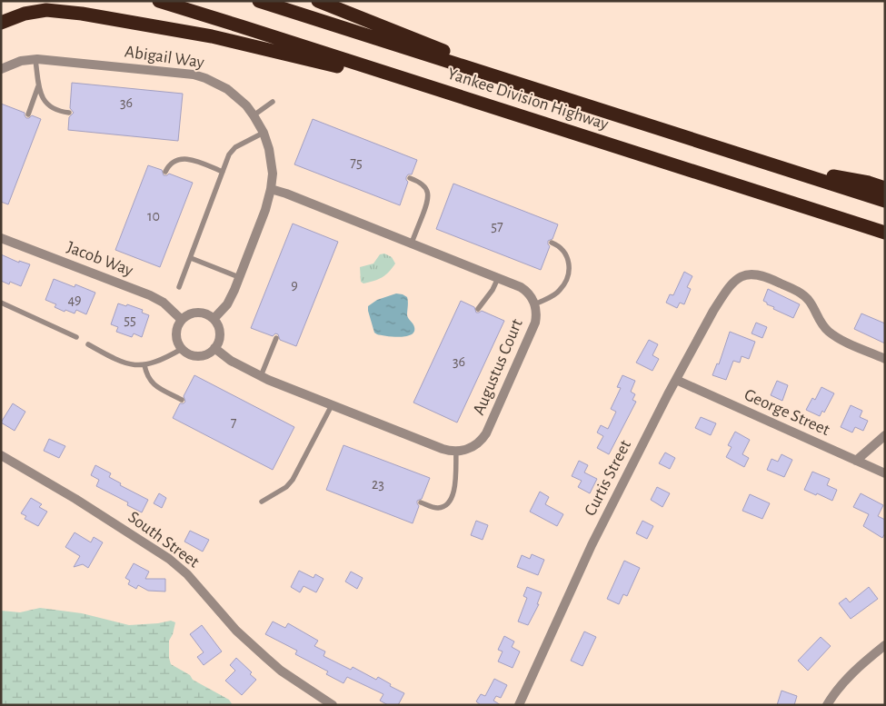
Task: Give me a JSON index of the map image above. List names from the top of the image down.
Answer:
{
  "streets": {
    "highway": ["Yankee Division Highway"],
    "street": [
      "Abigail Way",
      "Jacob Way",
      "Augustus Court",
      "George Street",
      "Curtis Street",
      "South Street"
    ]
  },
  "crossings": [
    ["Abigail Way", "Jacob Way"],
    ["Abigail Way", "Augustus Court"],
    ["George Street", "Curtis Street"]
  ],
  "house_numbers": [
    "36",
    "75",
    "10",
    "57",
    "9",
    "49",
    "55",
    "36",
    "7",
    "23"
  ]
}
